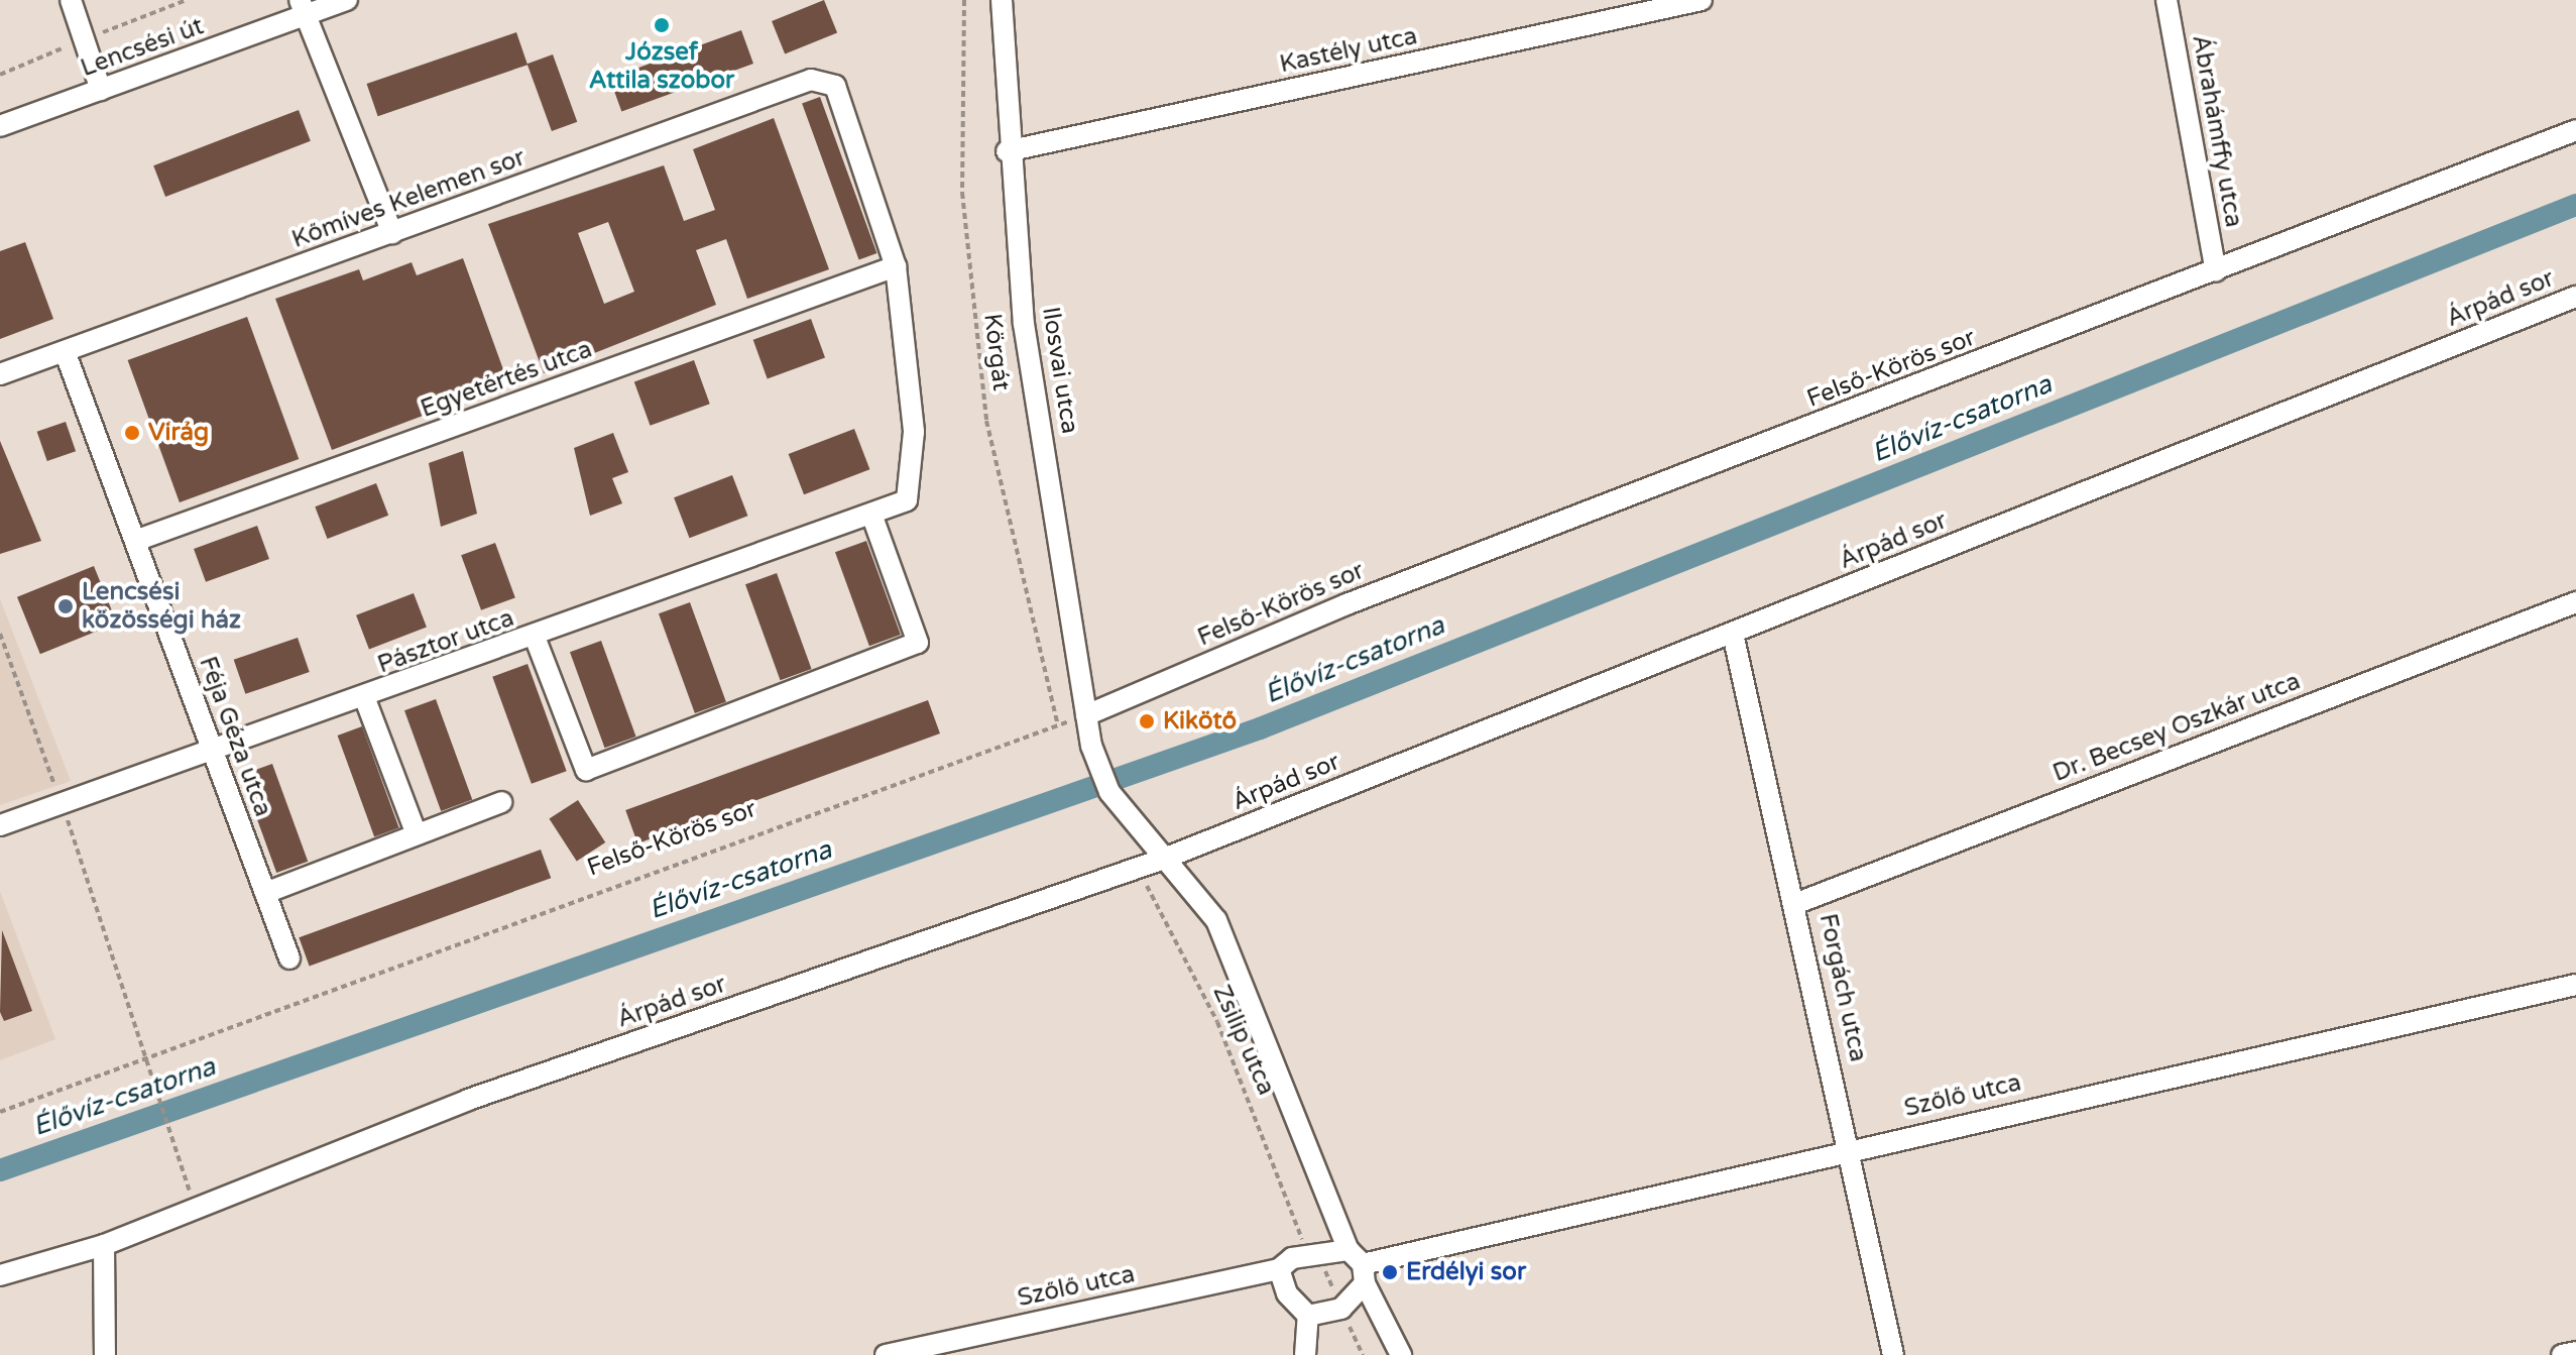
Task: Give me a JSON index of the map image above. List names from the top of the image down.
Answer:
{
  "streets": {
    "street": [
      "Lencsési út",
      "Kastély utca",
      "Ábrahámffy utca",
      "Kőmíves Kelemen sor",
      "Árpád sor",
      "Felső-Körös sor",
      "Ilosvai utca",
      "Egyetértés utca",
      "Pásztor utca",
      "Dr. Becsey Oszkár utca",
      "Féja Géza utca",
      "Forgách utca",
      "Szőlő utca"
    ],
    "path": ["Körgát", "Zsilip utca"]
  },
  "crossings": [
    ["Kastély utca", "Ilosvai utca"],
    ["Ábrahámffy utca", "Felső-Körös sor"],
    ["Kőmíves Kelemen sor", "Egyetértés utca"],
    ["Kőmíves Kelemen sor", "Pásztor utca"],
    ["Kőmíves Kelemen sor", "Féja Géza utca"],
    ["Árpád sor", "Ilosvai utca"],
    ["Árpád sor", "Forgách utca"],
    ["Körgát", "Felső-Körös sor"],
    ["Felső-Körös sor", "Ilosvai utca"],
    ["Egyetértés utca", "Pásztor utca"],
    ["Egyetértés utca", "Féja Géza utca"],
    ["Pásztor utca", "Féja Géza utca"],
    ["Dr. Becsey Oszkár utca", "Forgách utca"],
    ["Forgách utca", "Szőlő utca"]
  ],
  "water": ["Élővíz-csatorna"],
  "places": [
    "József Attila szobor",
    "Virág",
    "Lencsési közösségi ház",
    "Kikötő",
    "Erdélyi sor"
  ]
}
